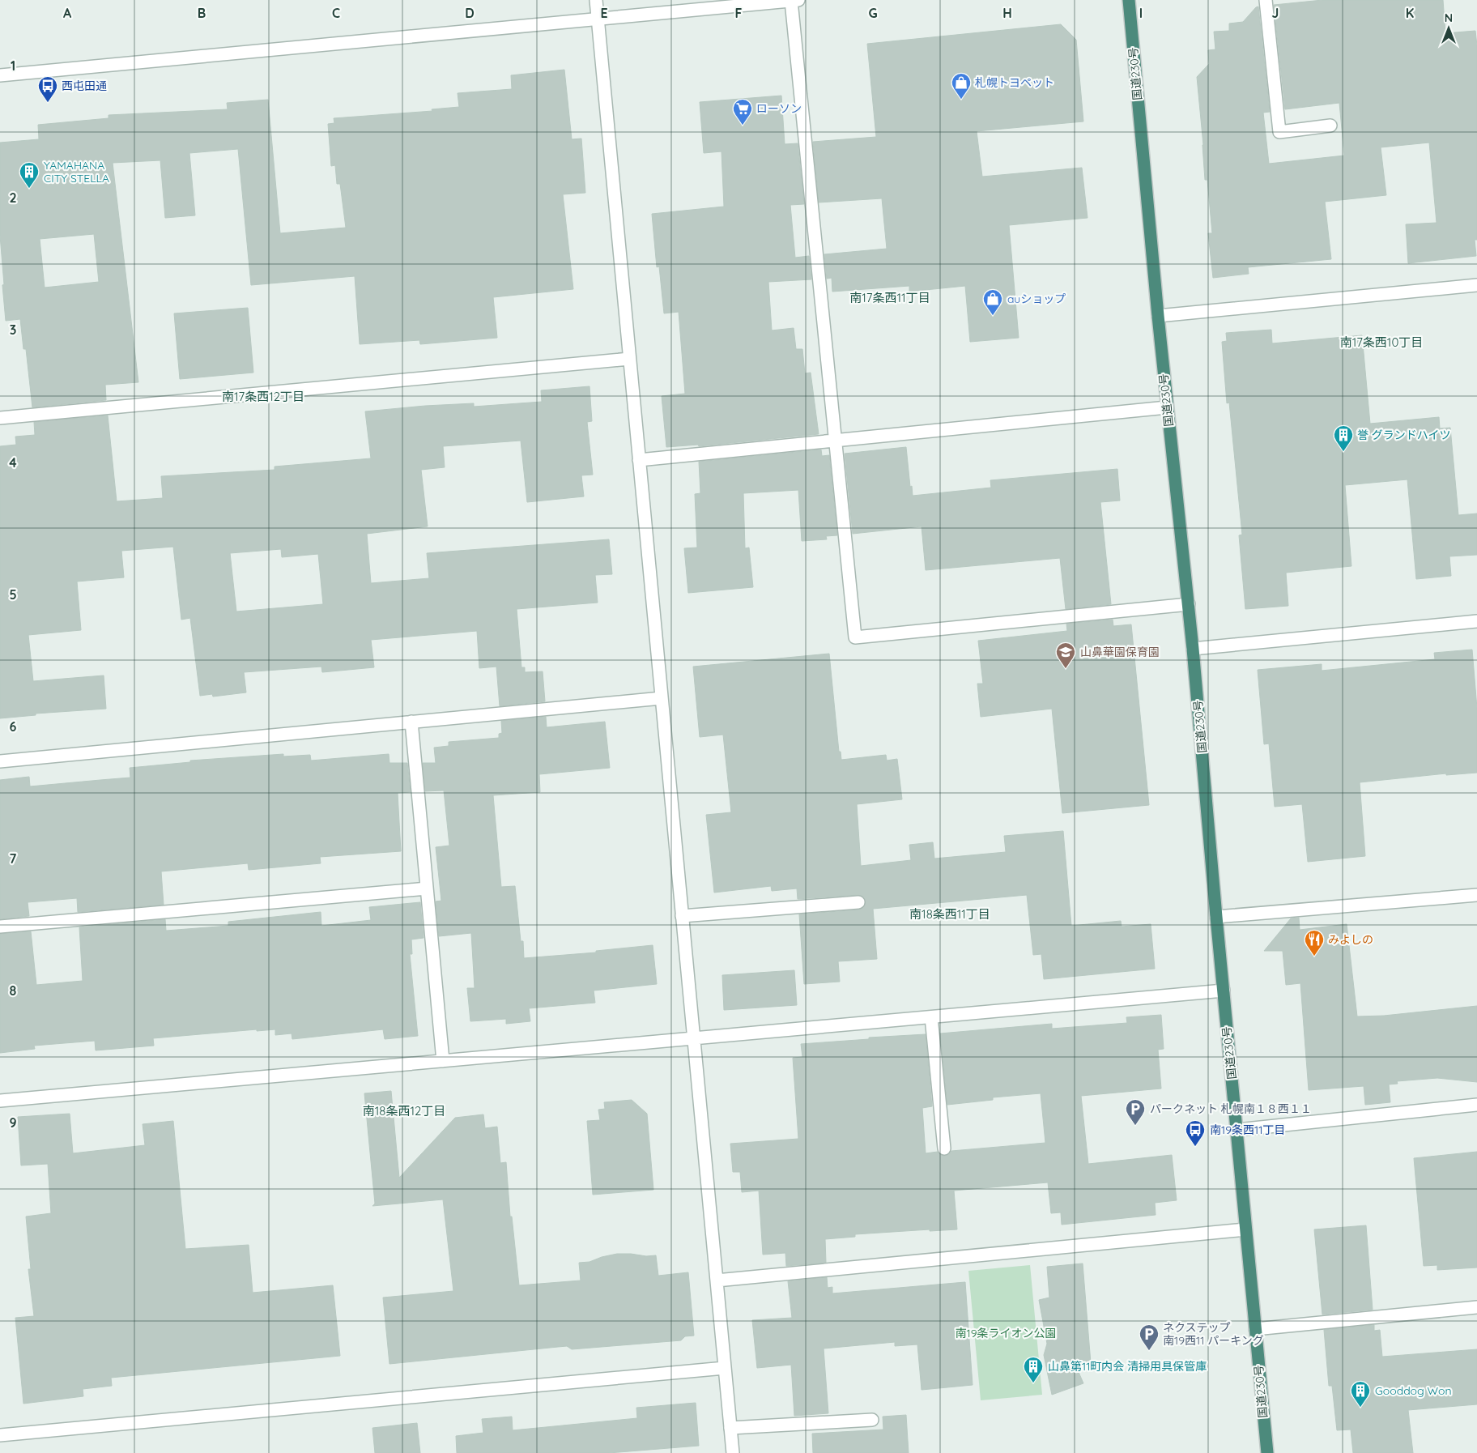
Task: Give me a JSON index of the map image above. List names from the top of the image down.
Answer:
{
  "streets": {
    "highway": ["国道230号"]
  },
  "districts": [
    "南17条西11丁目",
    "南17条西10丁目",
    "南17条西12丁目",
    "南18条西11丁目",
    "南18条西12丁目"
  ],
  "parks": ["南19条ライオン公園"],
  "places": {
    "shop": ["札幌トヨペット", "auショップ"],
    "bus stop": ["西屯田通", "南19条西11丁目"],
    "supermarket": ["ローソン"],
    "building": [
      "YAMAHANA CITY STELLA",
      "誉 グランドハイツ",
      "山鼻第11町内会 清掃用具保管庫",
      "Gooddog Won"
    ],
    "school or university": ["山鼻華園保育園"],
    "restaurant": ["みよしの"],
    "parking": ["パークネット 札幌南１８西１１", "ネクステップ 南19西11 パーキング"]
  },
  "north": "top",
  "grid": {
    "columns": [
      "A",
      "B",
      "C",
      "D",
      "E",
      "F",
      "G",
      "H",
      "I",
      "J",
      "K"
    ],
    "rows": [
      "1",
      "2",
      "3",
      "4",
      "5",
      "6",
      "7",
      "8",
      "9"
    ]
  }
}
